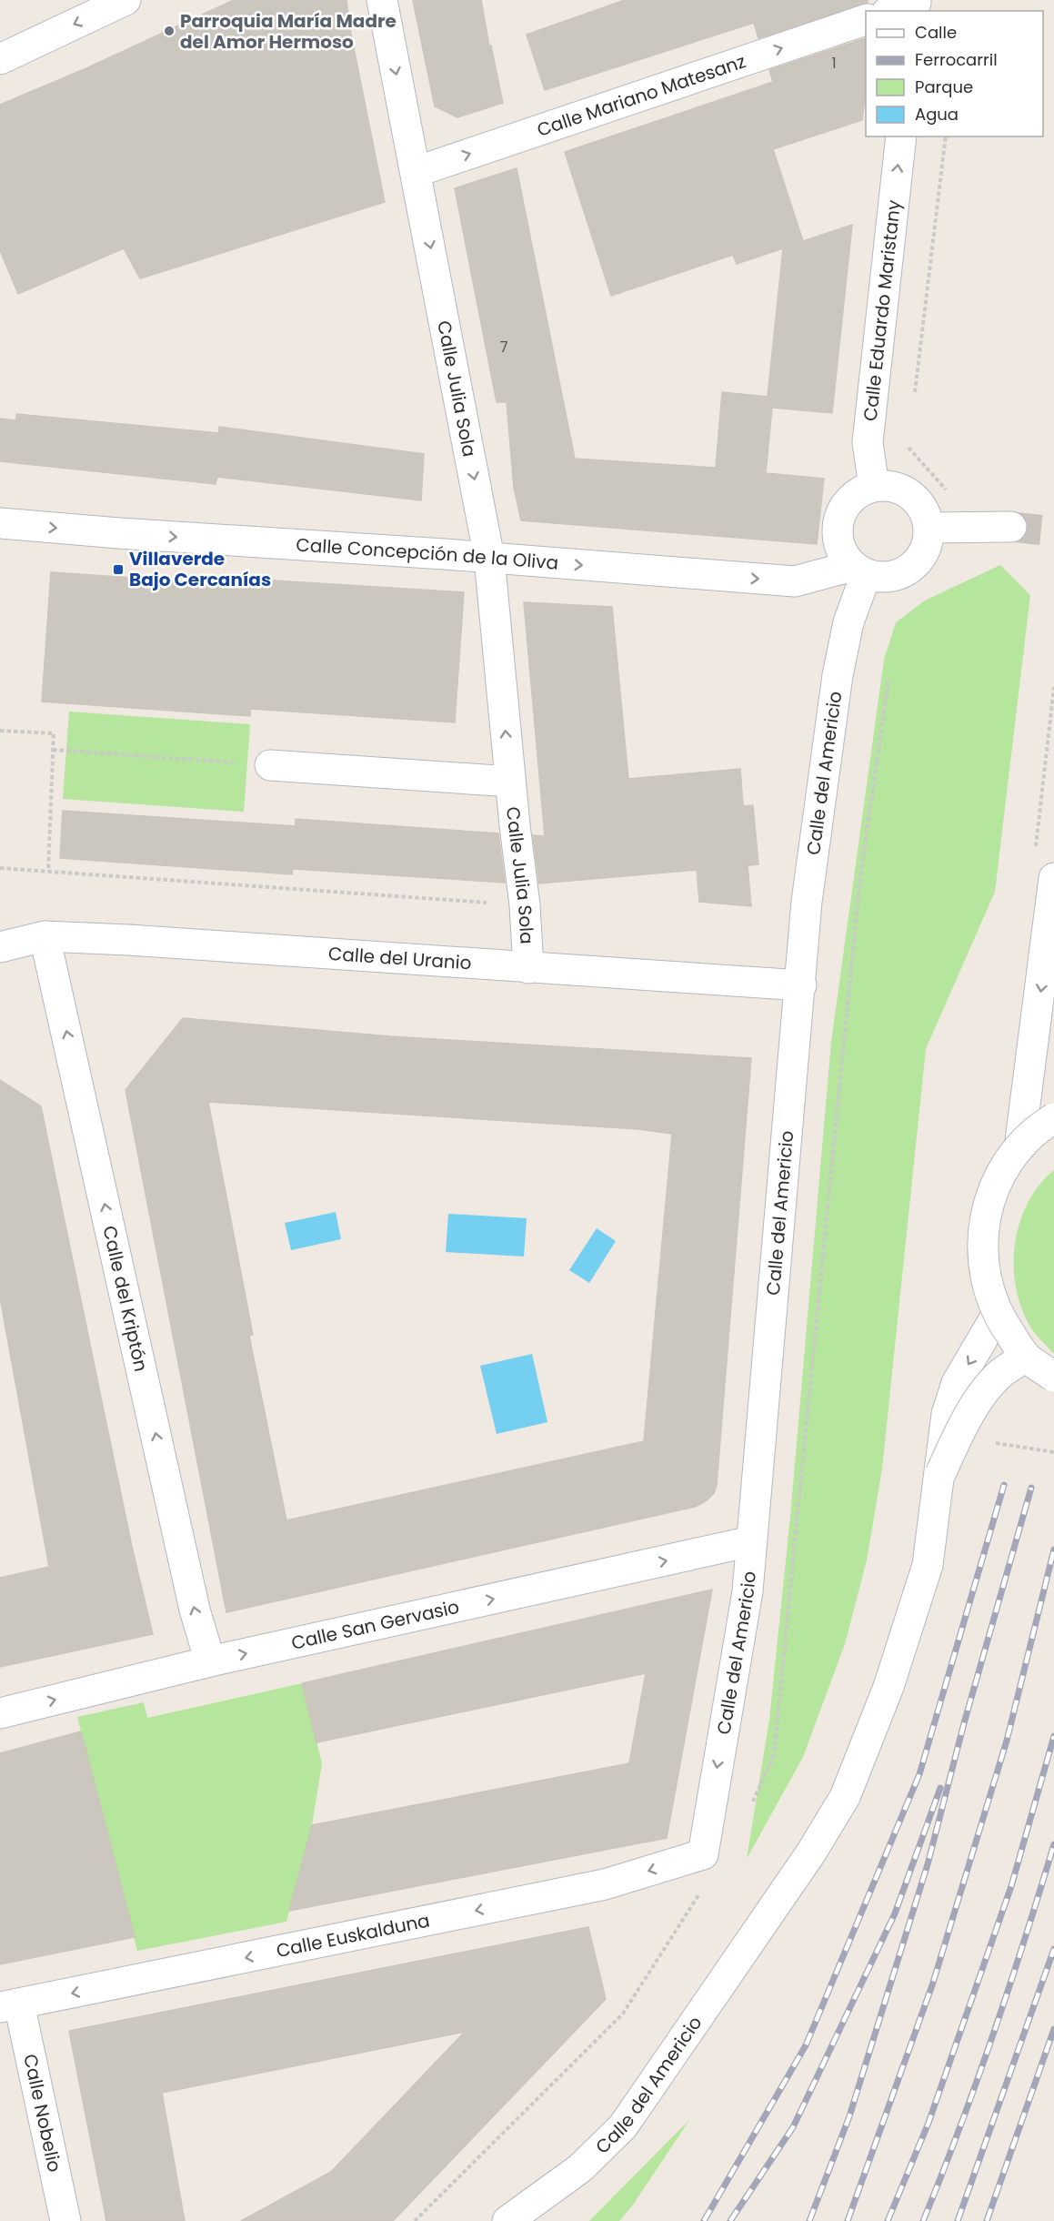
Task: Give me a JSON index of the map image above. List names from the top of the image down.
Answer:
{
  "streets": {
    "street": [
      "Calle Mariano Matesanz",
      "Calle Eduardo Maristany",
      "Calle Julia Sola",
      "Calle Concepción de la Oliva",
      "Calle del Americio",
      "Calle del Uranio",
      "Calle del Kriptón",
      "Calle San Gervasio",
      "Calle Euskalduna",
      "Calle Nobelio"
    ]
  },
  "crossings": [
    ["Calle Mariano Matesanz", "Calle Julia Sola"],
    ["Calle Eduardo Maristany", "Calle Concepción de la Oliva"],
    ["Calle Eduardo Maristany", "Calle del Americio"],
    ["Calle Julia Sola", "Calle Concepción de la Oliva"],
    ["Calle Julia Sola", "Calle del Uranio"],
    ["Calle Concepción de la Oliva", "Calle del Americio"],
    ["Calle del Americio", "Calle del Uranio"],
    ["Calle del Americio", "Calle San Gervasio"],
    ["Calle del Americio", "Calle Euskalduna"],
    ["Calle del Uranio", "Calle del Kriptón"],
    ["Calle del Kriptón", "Calle San Gervasio"],
    ["Calle Euskalduna", "Calle Nobelio"]
  ],
  "one_way": [
    "Calle Mariano Matesanz",
    "Calle Eduardo Maristany",
    "Calle Concepción de la Oliva",
    "Calle del Kriptón",
    "Calle San Gervasio",
    "Calle Euskalduna"
  ],
  "places": {
    "other": ["Parroquia María Madre del Amor Hermoso"],
    "transit": ["Villaverde Bajo Cercanías"]
  },
  "house_numbers": ["1", "7"],
  "legend": [
    "Calle",
    "Ferrocarril",
    "Parque",
    "Agua"
  ]
}
